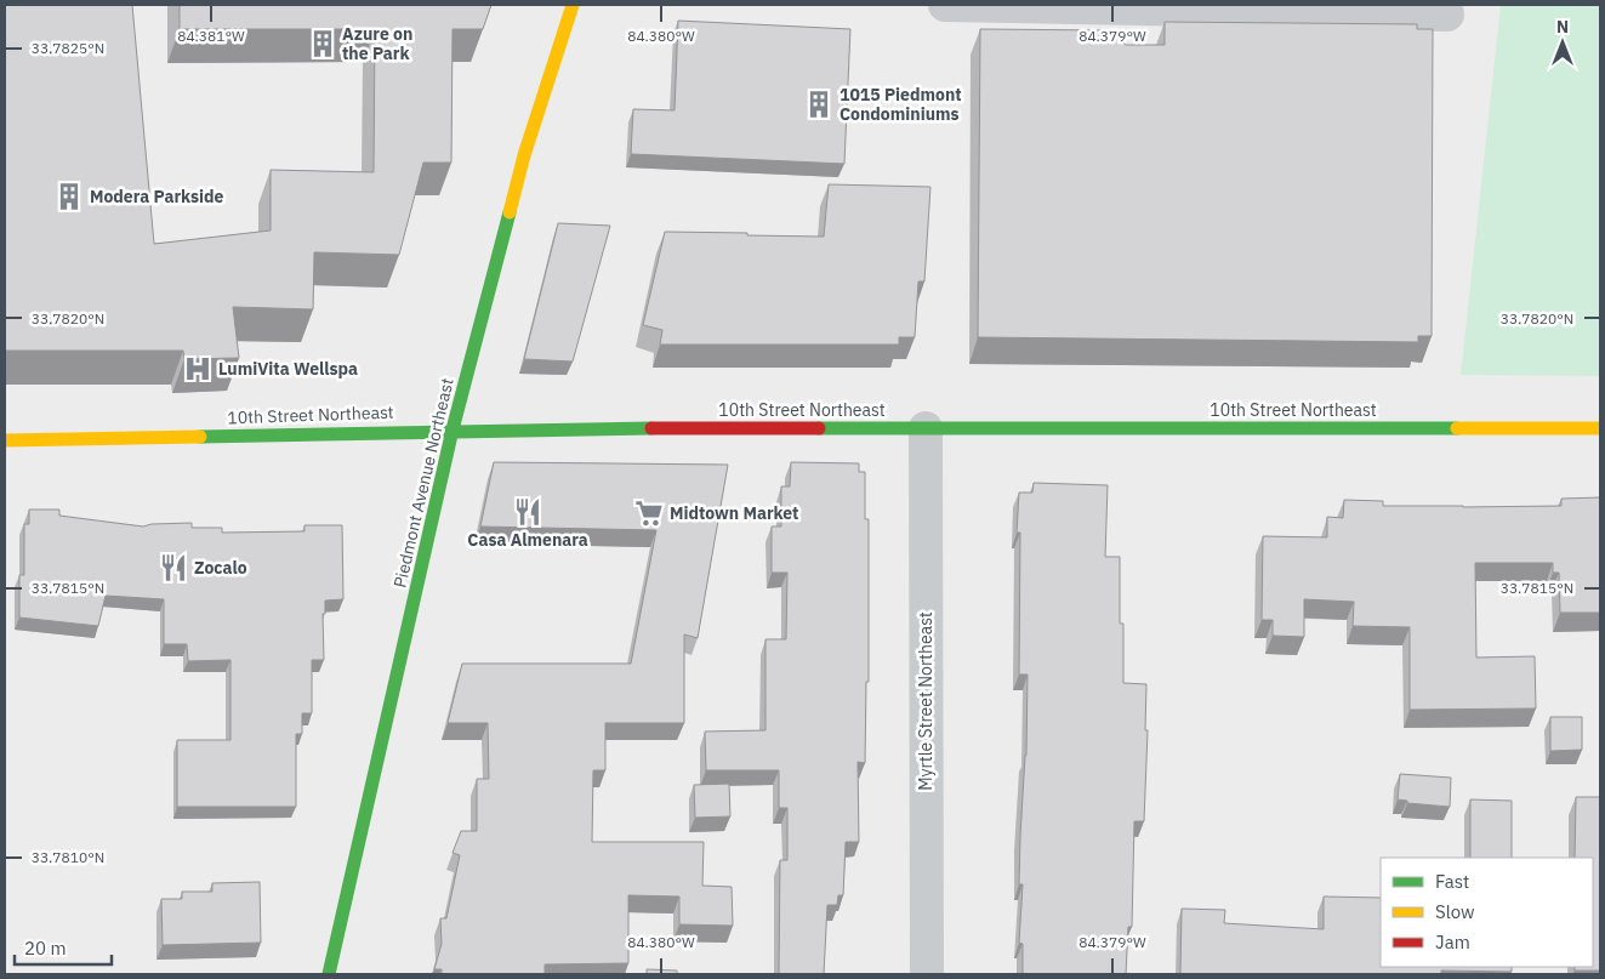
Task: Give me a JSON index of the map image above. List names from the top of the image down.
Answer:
{
  "streets": {
    "main road": ["10th Street Northeast", "Piedmont Avenue Northeast"],
    "street": ["Myrtle Street Northeast"]
  },
  "crossings": [
    ["10th Street Northeast", "Piedmont Avenue Northeast"],
    ["10th Street Northeast", "Myrtle Street Northeast"]
  ],
  "places": {
    "building": ["Azure on the Park", "1015 Piedmont Condominiums", "Modera Parkside"],
    "hospital": ["LumiVita Wellspa"],
    "restaurant": ["Casa Almenara", "Zocalo"],
    "supermarket": ["Midtown Market"]
  },
  "legend": ["Fast", "Slow", "Jam"],
  "scale_bar": "20 m",
  "north": "top",
  "coordinates": [
    "84.381°W",
    "84.380°W",
    "84.379°W",
    "33.7825°N",
    "33.7820°N",
    "33.7815°N",
    "33.7810°N"
  ]
}
